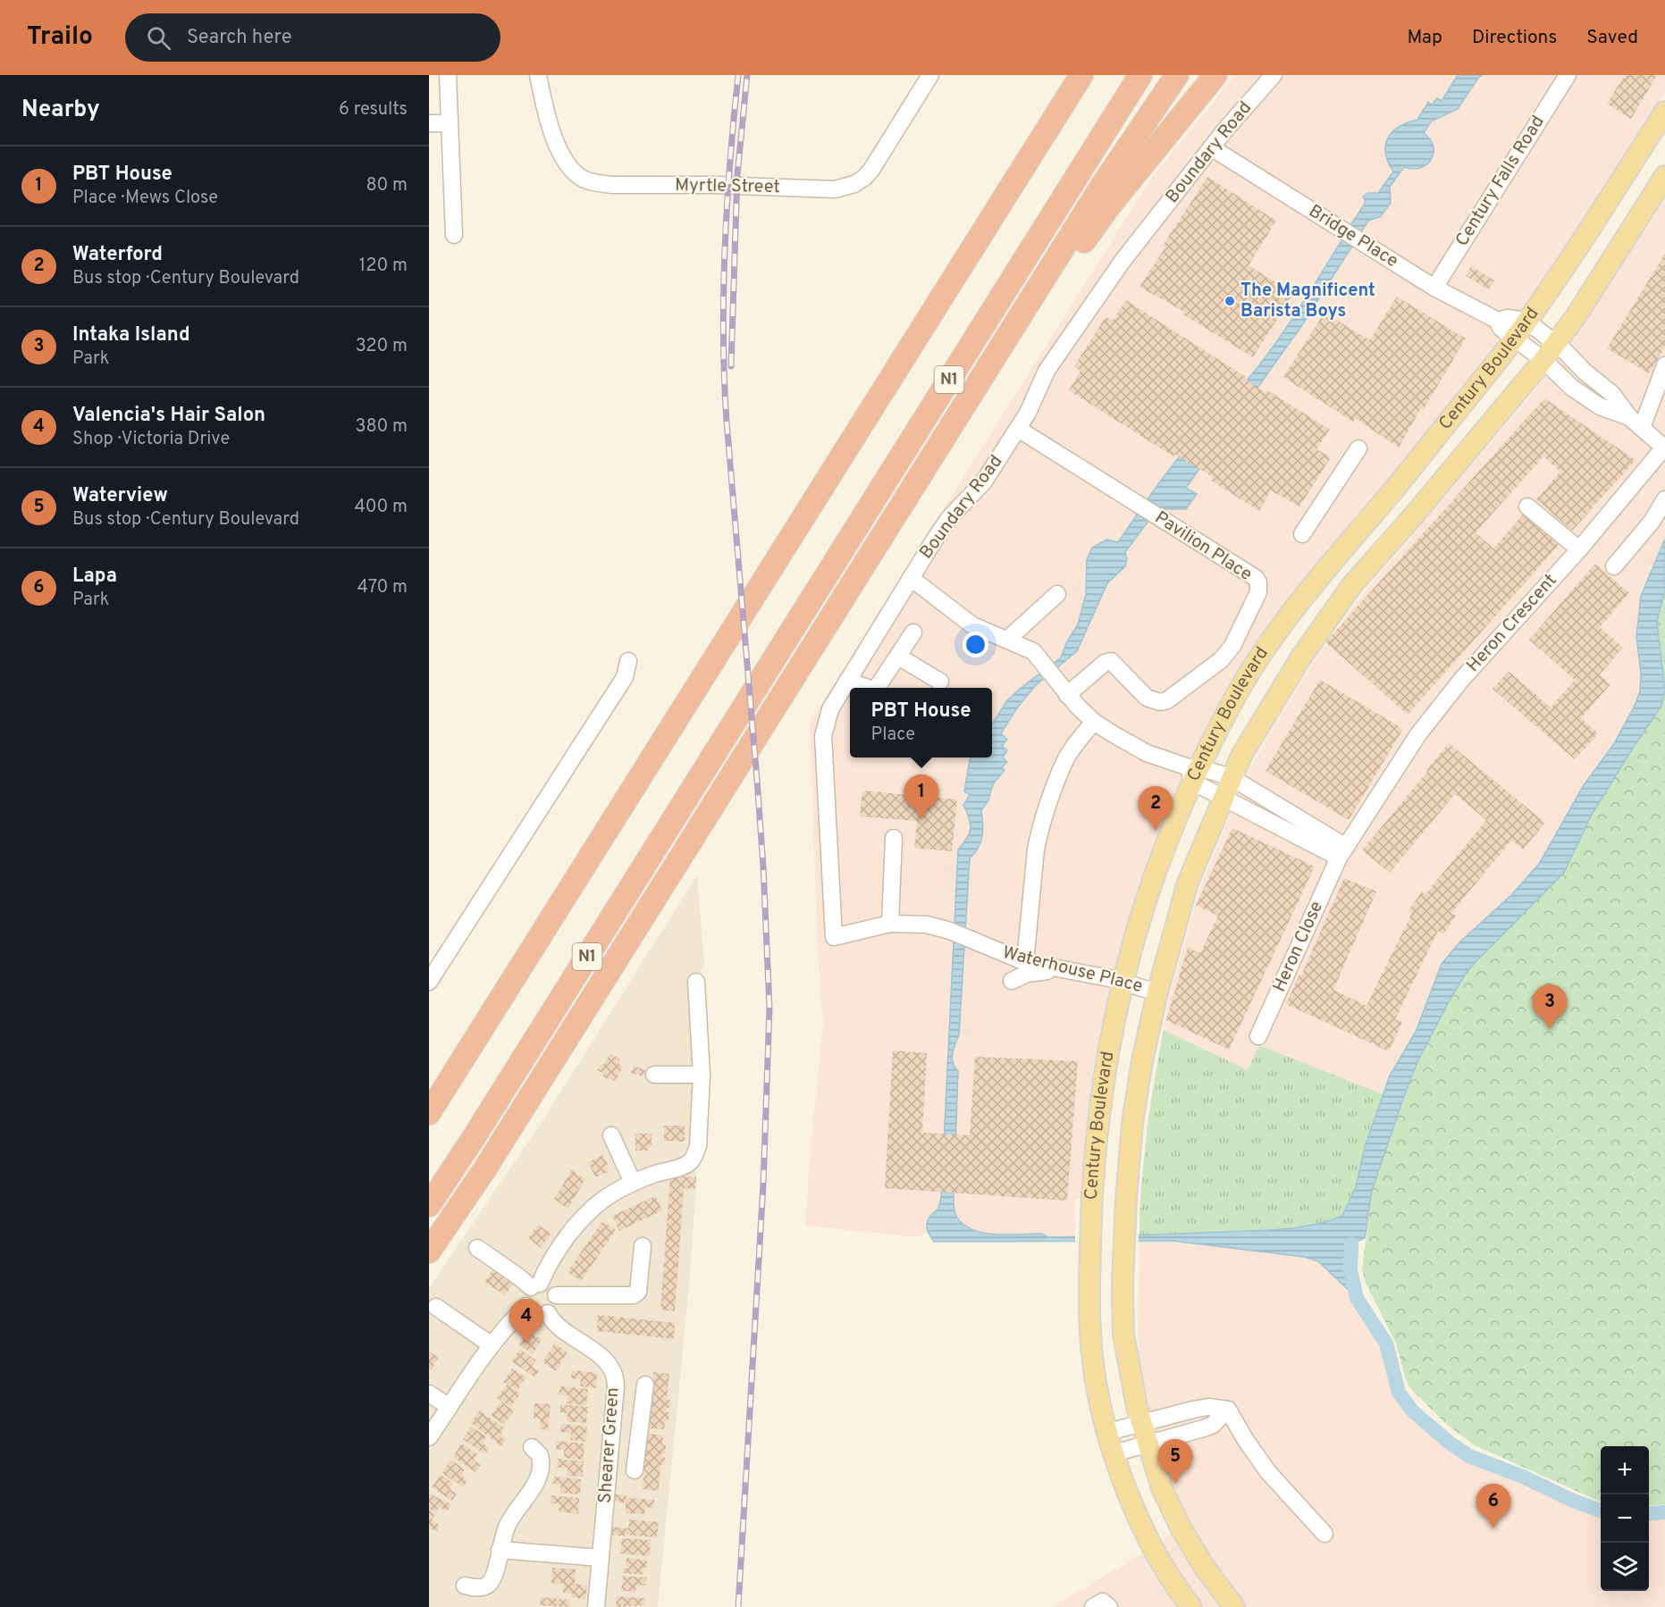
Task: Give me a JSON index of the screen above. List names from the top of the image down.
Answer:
{
  "streets": {
    "highway": ["N1"],
    "main road": ["Century Boulevard"],
    "street": [
      "Boundary Road",
      "Century Falls Road",
      "Myrtle Street",
      "Bridge Place",
      "Pavilion Place",
      "Heron Crescent",
      "Heron Close",
      "Waterhouse Place",
      "Shearer Green"
    ]
  },
  "crossings": [
    ["Boundary Road", "Bridge Place"],
    ["Boundary Road", "Pavilion Place"],
    ["Boundary Road", "Waterhouse Place"],
    ["Century Falls Road", "Bridge Place"],
    ["Bridge Place", "Century Boulevard"],
    ["Bridge Place", "Heron Crescent"],
    ["Century Boulevard", "Waterhouse Place"],
    ["Heron Crescent", "Heron Close"]
  ],
  "places": ["The Magnificent Barista Boys"],
  "page": {
    "header": "Trailo",
    "search": "Search here",
    "nav": ["Map", "Directions", "Saved"],
    "heading": ["Nearby", "6 results"],
    "list": [
      {
        "mark": "1",
        "name": "PBT House",
        "note": "Place · Mews Close",
        "value": "80 m"
      },
      {
        "mark": "2",
        "name": "Waterford",
        "note": "Bus stop · Century Boulevard",
        "value": "120 m"
      },
      {
        "mark": "3",
        "name": "Intaka Island",
        "note": "Park",
        "value": "320 m"
      },
      {
        "mark": "4",
        "name": "Valencia's Hair Salon",
        "note": "Shop · Victoria Drive",
        "value": "380 m"
      },
      {
        "mark": "5",
        "name": "Waterview",
        "note": "Bus stop · Century Boulevard",
        "value": "400 m"
      },
      {
        "mark": "6",
        "name": "Lapa",
        "note": "Park",
        "value": "470 m"
      }
    ],
    "popup": ["PBT House", "Place"],
    "pins": [
      "1",
      "2",
      "3",
      "4",
      "5",
      "6"
    ],
    "map_buttons": ["+", "−"]
  }
}
